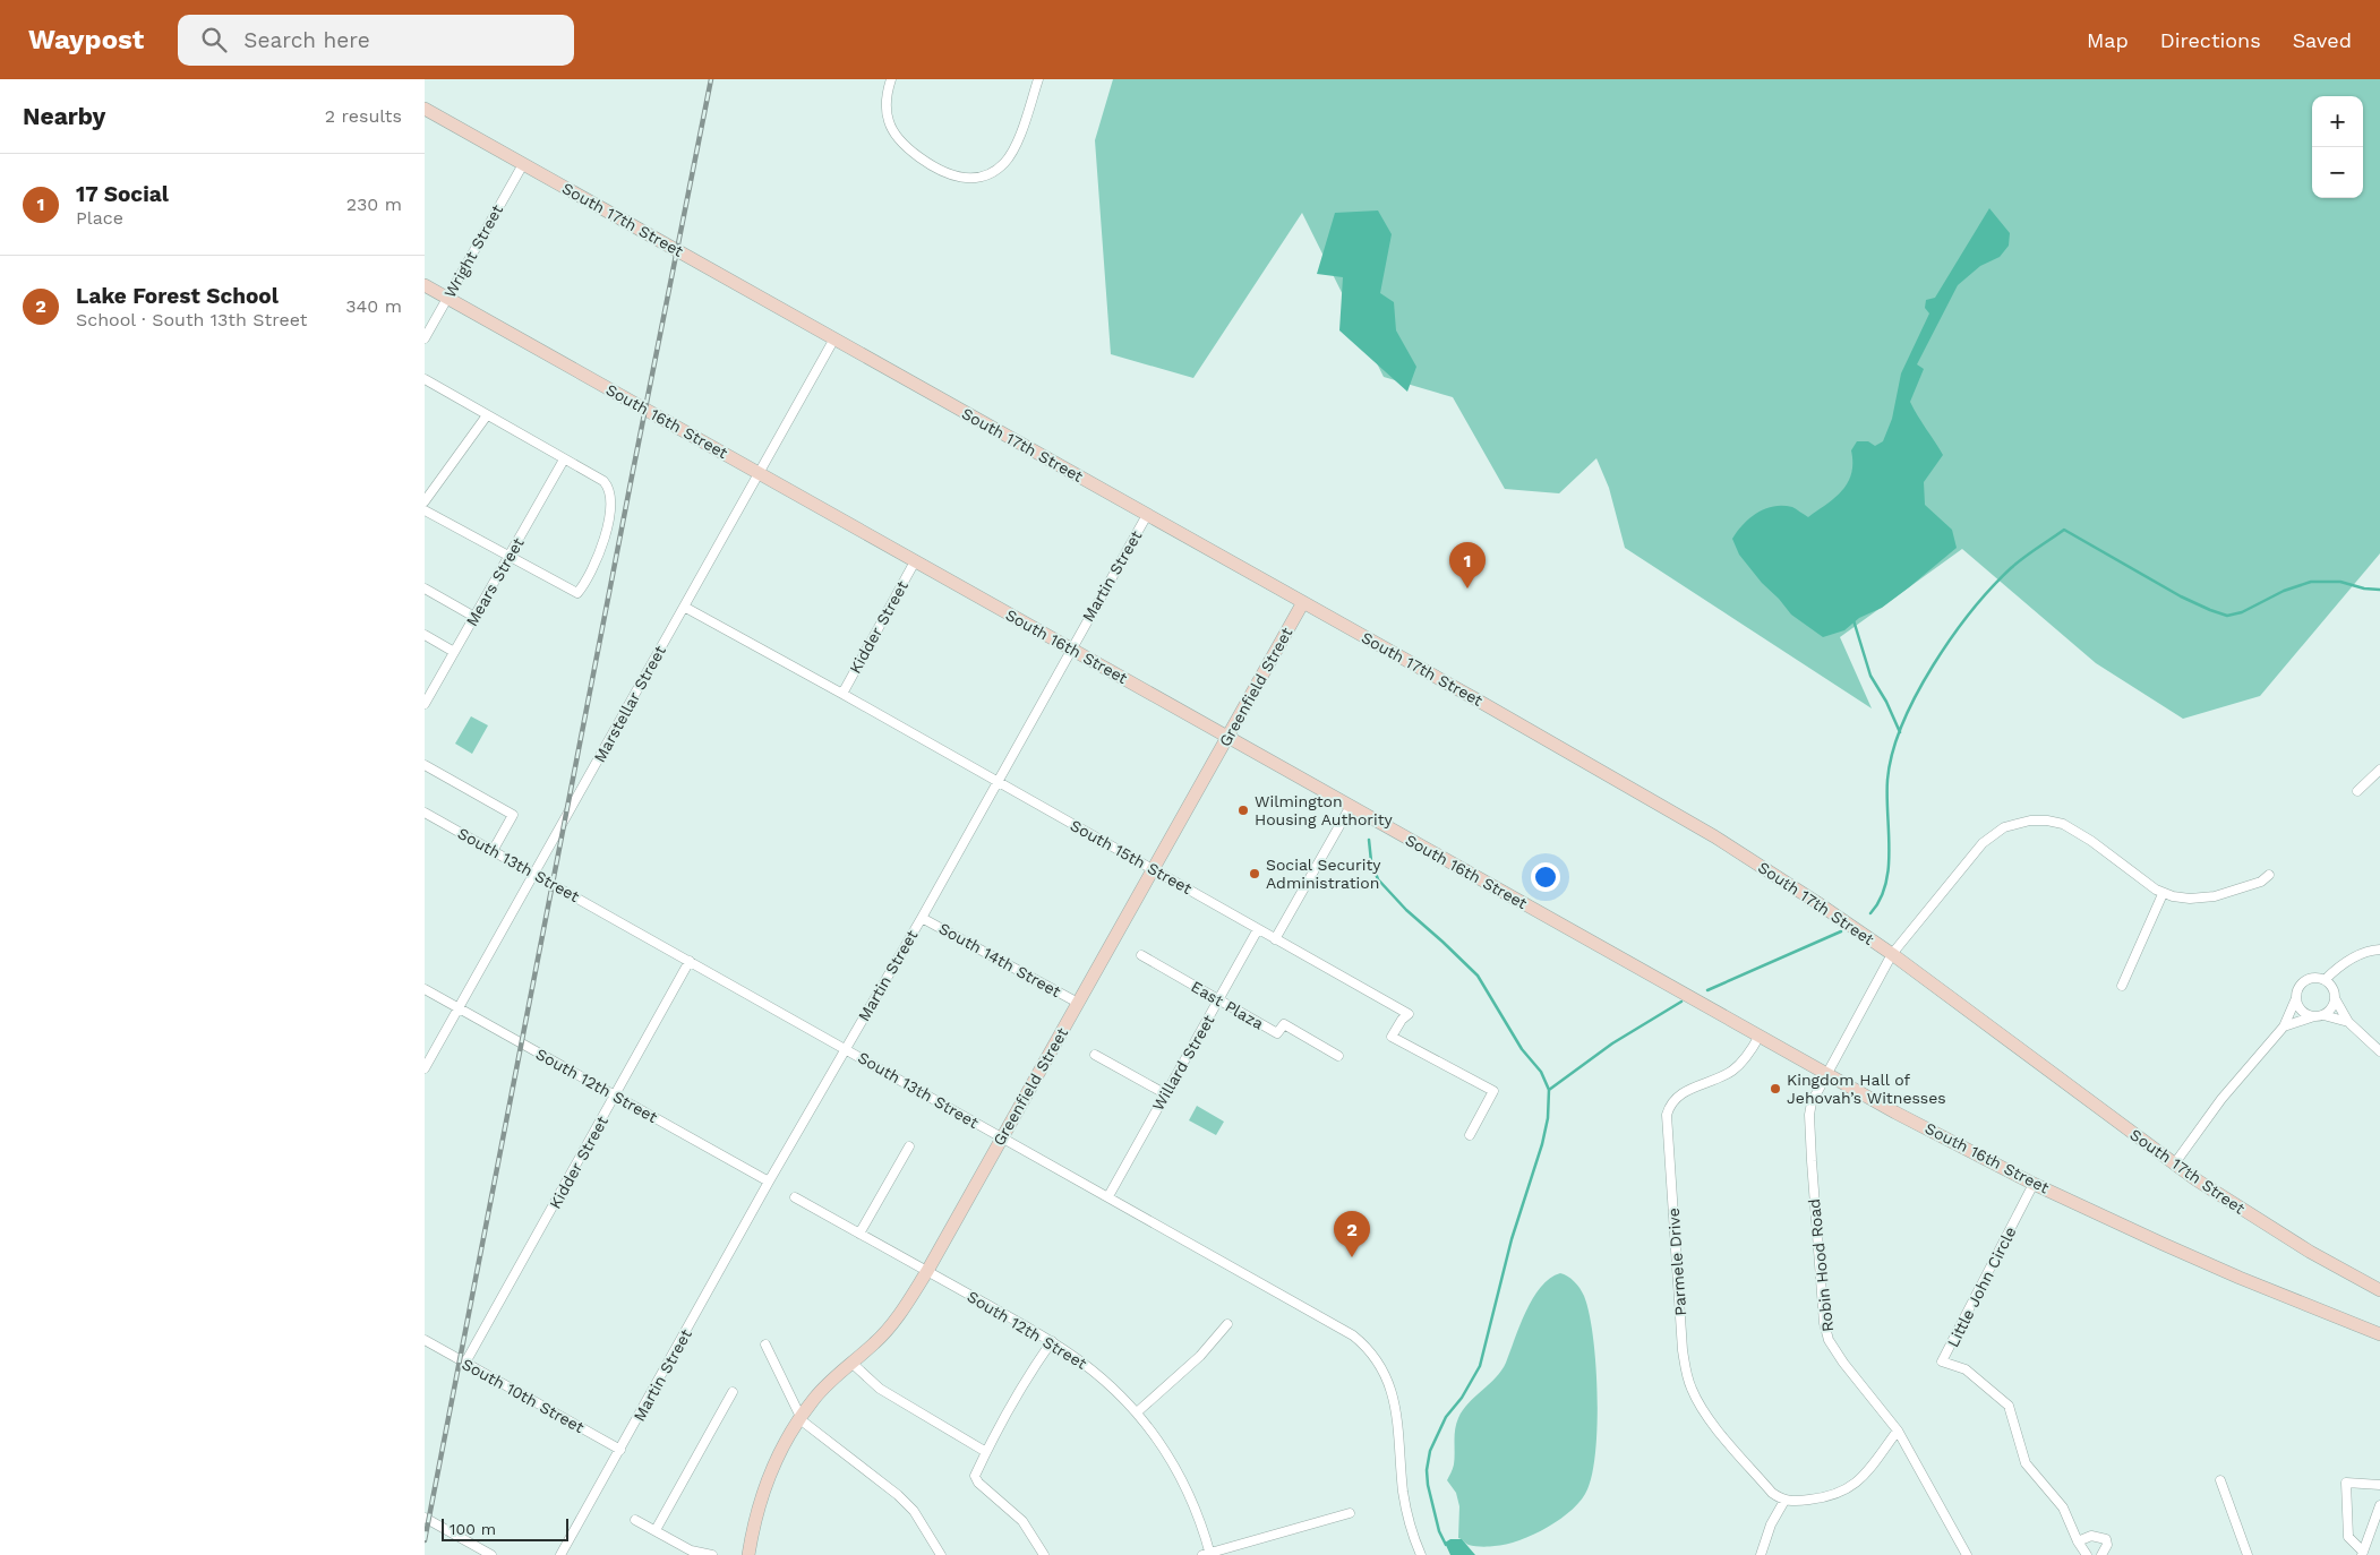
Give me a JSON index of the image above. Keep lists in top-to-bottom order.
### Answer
{
  "streets": {
    "main road": ["South 17th Street", "South 16th Street", "Greenfield Street"],
    "street": [
      "Wright Street",
      "Martin Street",
      "Mears Street",
      "Kidder Street",
      "Marstellar Street",
      "South 15th Street",
      "South 13th Street",
      "South 14th Street",
      "East Plaza",
      "Willard Street",
      "South 12th Street",
      "Parmele Drive",
      "Robin Hood Road",
      "Little John Circle",
      "South 10th Street"
    ]
  },
  "crossings": [
    ["South 17th Street", "Wright Street"],
    ["South 17th Street", "Martin Street"],
    ["South 17th Street", "Greenfield Street"],
    ["South 17th Street", "Marstellar Street"],
    ["South 17th Street", "Robin Hood Road"],
    ["Wright Street", "South 16th Street"],
    ["South 16th Street", "Martin Street"],
    ["South 16th Street", "Kidder Street"],
    ["South 16th Street", "Greenfield Street"],
    ["South 16th Street", "Marstellar Street"],
    ["South 16th Street", "Parmele Drive"],
    ["South 16th Street", "Robin Hood Road"],
    ["South 16th Street", "Little John Circle"],
    ["Martin Street", "South 15th Street"],
    ["Martin Street", "South 13th Street"],
    ["Martin Street", "South 14th Street"],
    ["Martin Street", "South 12th Street"],
    ["Martin Street", "South 10th Street"],
    ["Kidder Street", "South 15th Street"],
    ["Kidder Street", "South 13th Street"],
    ["Kidder Street", "South 12th Street"],
    ["Kidder Street", "South 10th Street"],
    ["Greenfield Street", "South 15th Street"],
    ["Greenfield Street", "South 13th Street"],
    ["Greenfield Street", "South 14th Street"],
    ["Greenfield Street", "South 12th Street"],
    ["Marstellar Street", "South 15th Street"],
    ["Marstellar Street", "South 13th Street"],
    ["Marstellar Street", "South 12th Street"],
    ["South 15th Street", "Willard Street"],
    ["South 13th Street", "Willard Street"],
    ["East Plaza", "Willard Street"]
  ],
  "places": ["Wilmington Housing Authority", "Social Security Administration", "Kingdom Hall of Jehovah’s Witnesses"],
  "scale_bar": "100 m",
  "page": {
    "header": "Waypost",
    "search": "Search here",
    "nav": ["Map", "Directions", "Saved"],
    "heading": ["Nearby", "2 results"],
    "map_buttons": ["+", "−"],
    "list": [
      {
        "mark": "1",
        "name": "17 Social",
        "note": "Place",
        "value": "230 m"
      },
      {
        "mark": "2",
        "name": "Lake Forest School",
        "note": "School · South 13th Street",
        "value": "340 m"
      }
    ],
    "pins": ["1", "2"],
    "scale": "100 m"
  }
}
